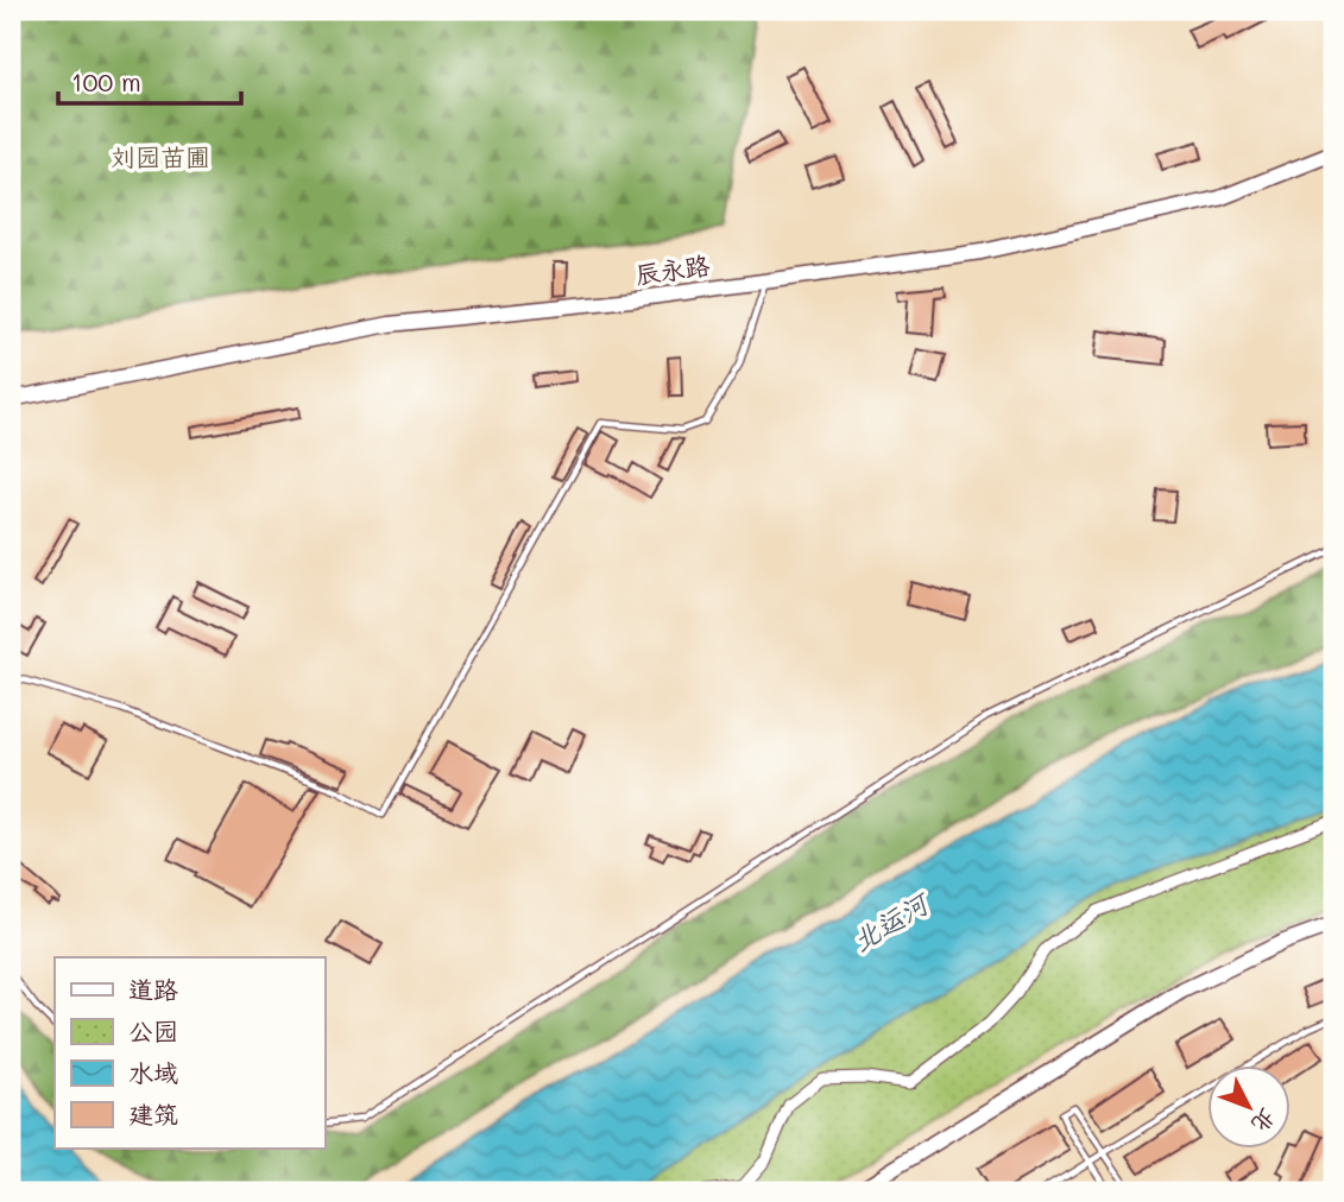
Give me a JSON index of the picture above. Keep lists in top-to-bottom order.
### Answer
{
  "streets": {
    "main road": ["辰永路"]
  },
  "water": ["北运河"],
  "parks": ["刘园苗圃"],
  "legend": [
    "道路",
    "公园",
    "水域",
    "建筑"
  ],
  "scale_bar": "100 m",
  "north": "bottom right"
}
